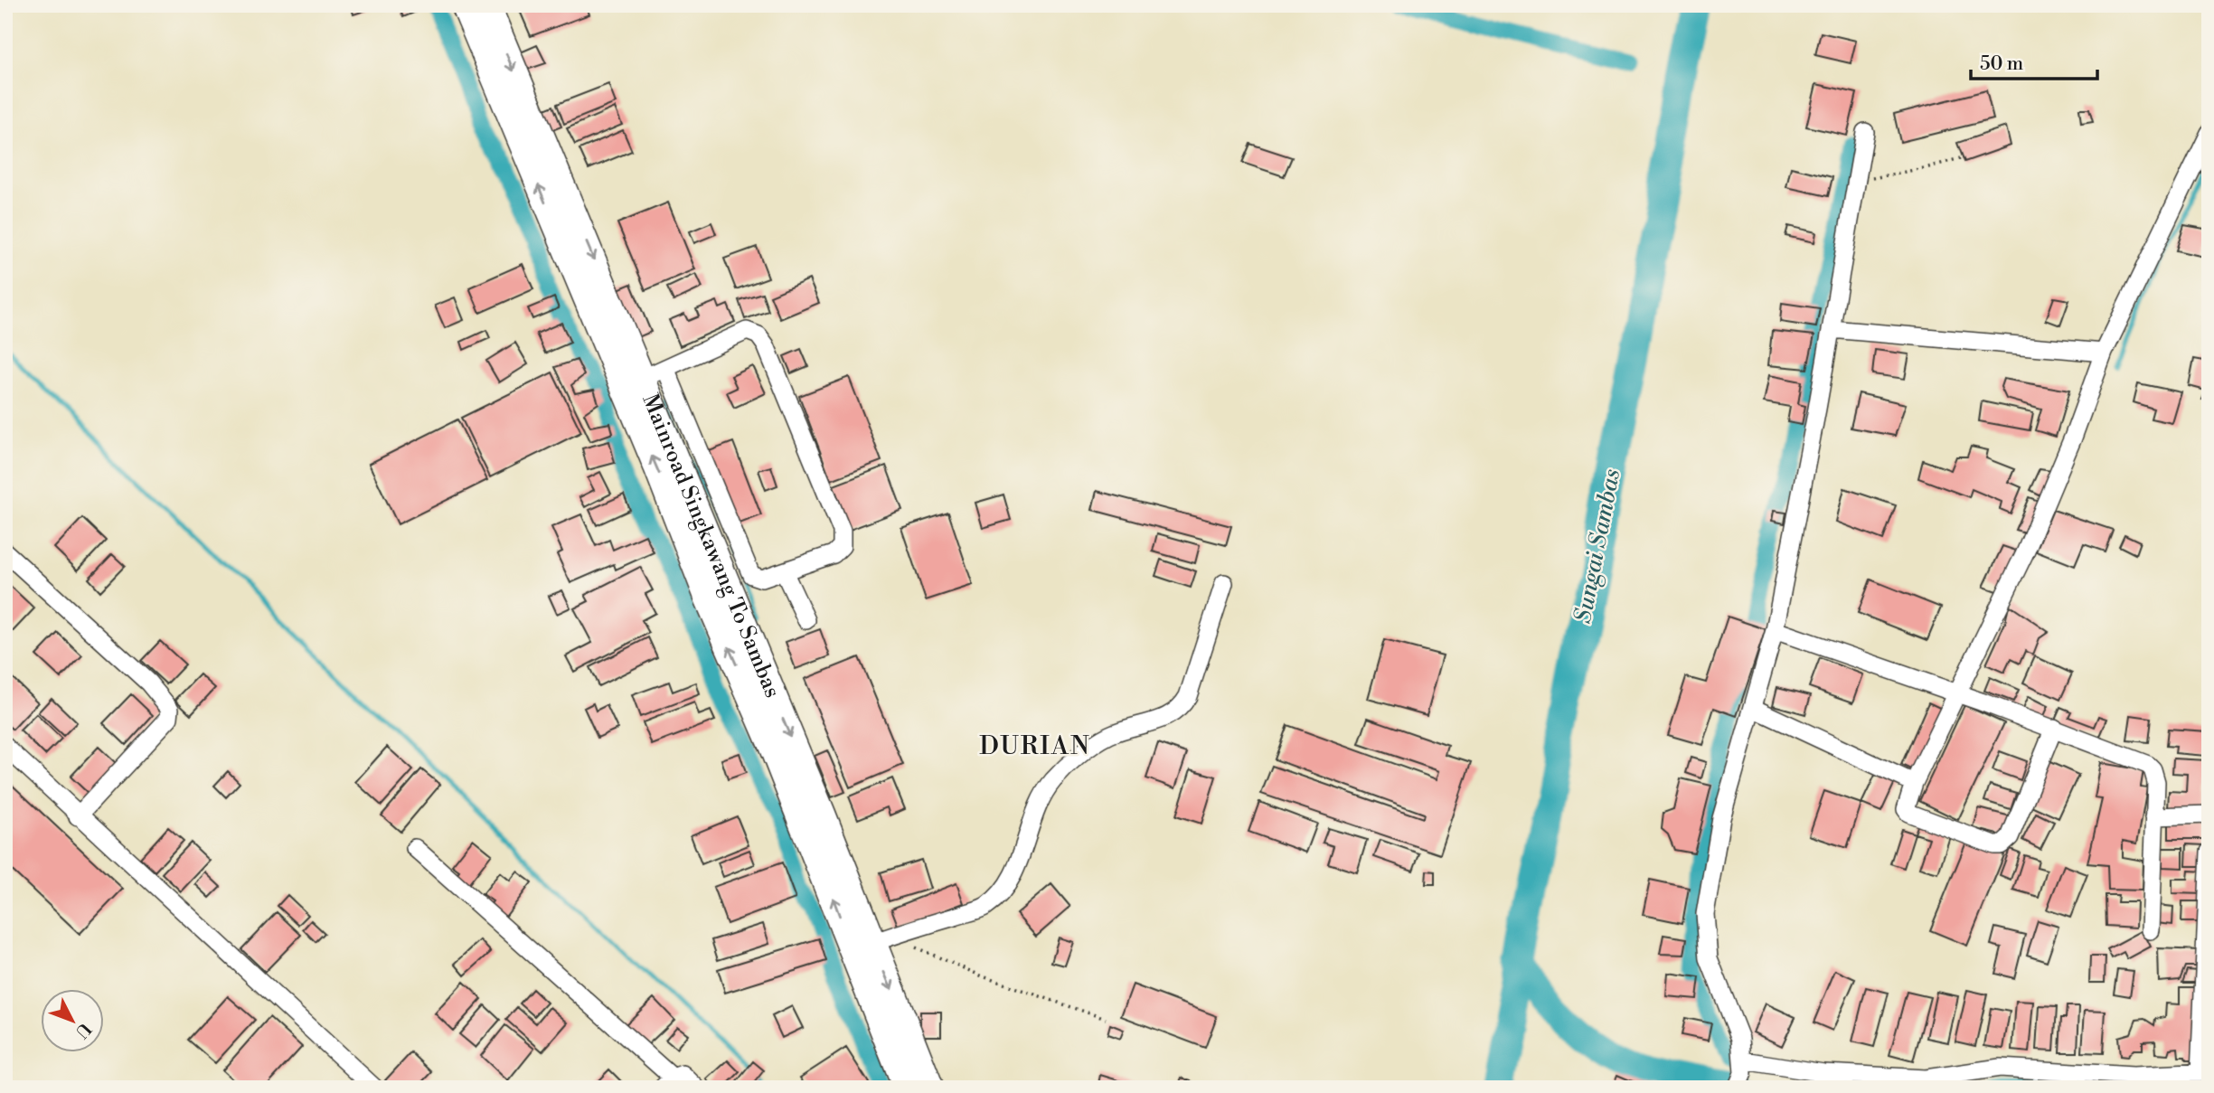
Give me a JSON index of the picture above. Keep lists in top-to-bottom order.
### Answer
{
  "streets": {
    "highway": ["Mainroad Singkawang To Sambas"]
  },
  "districts": ["DURIAN"],
  "water": ["Sungai Sambas"],
  "scale_bar": "50 m",
  "north": "bottom right"
}
